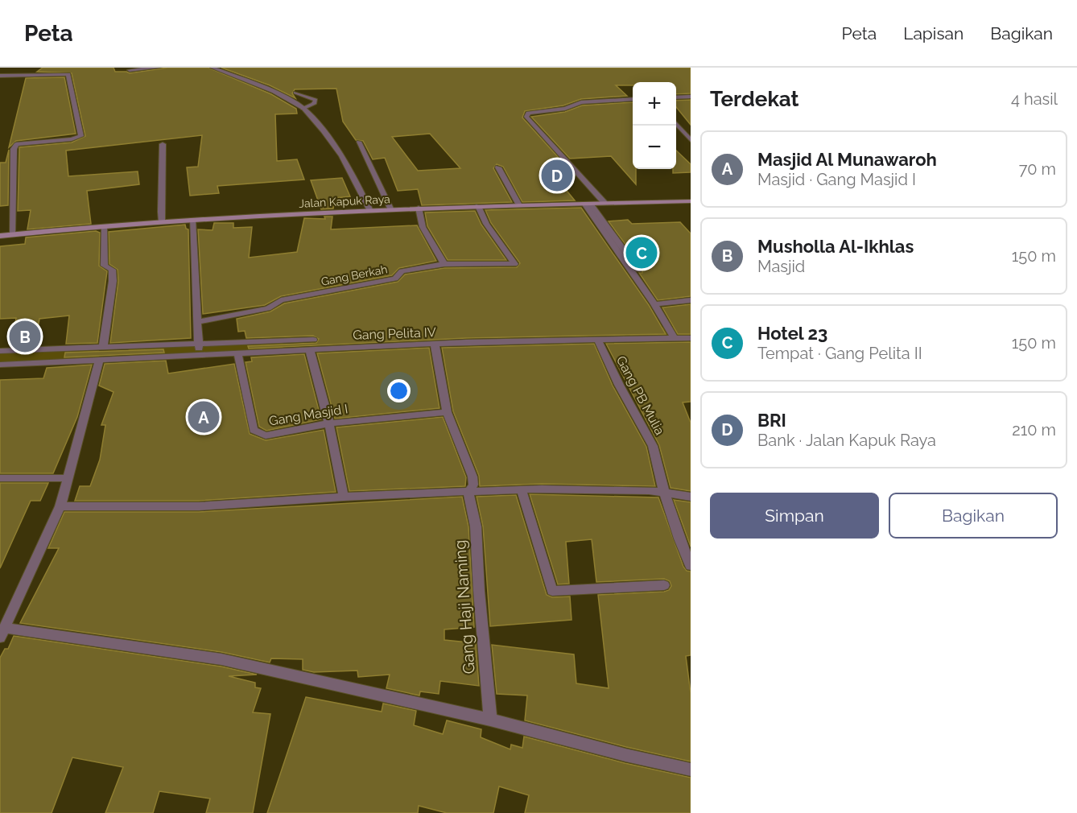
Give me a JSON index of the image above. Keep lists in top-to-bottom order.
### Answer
{
  "streets": {
    "main road": ["Jalan Kapuk Raya"],
    "street": [
      "Gang Berkah",
      "Gang Pelita IV",
      "Gang PB Mulia",
      "Gang Masjid I",
      "Gang Haji Naming"
    ]
  },
  "crossings": [
    ["Jalan Kapuk Raya", "Gang Berkah"],
    ["Gang Pelita IV", "Gang PB Mulia"],
    ["Gang Pelita IV", "Gang Masjid I"],
    ["Gang Pelita IV", "Gang Haji Naming"],
    ["Gang Masjid I", "Gang Haji Naming"]
  ],
  "page": {
    "header": "Peta",
    "nav": ["Peta", "Lapisan", "Bagikan"],
    "heading": ["Terdekat", "4 hasil"],
    "map_buttons": ["+", "−"],
    "list": [
      {
        "mark": "A",
        "name": "Masjid Al Munawaroh",
        "note": "Masjid · Gang Masjid I",
        "value": "70 m"
      },
      {
        "mark": "B",
        "name": "Musholla Al-Ikhlas",
        "note": "Masjid",
        "value": "150 m"
      },
      {
        "mark": "C",
        "name": "Hotel 23",
        "note": "Tempat · Gang Pelita II",
        "value": "150 m"
      },
      {
        "mark": "D",
        "name": "BRI",
        "note": "Bank · Jalan Kapuk Raya",
        "value": "210 m"
      }
    ],
    "pins": [
      "D",
      "C",
      "B",
      "A"
    ],
    "buttons": ["Simpan", "Bagikan"]
  }
}
